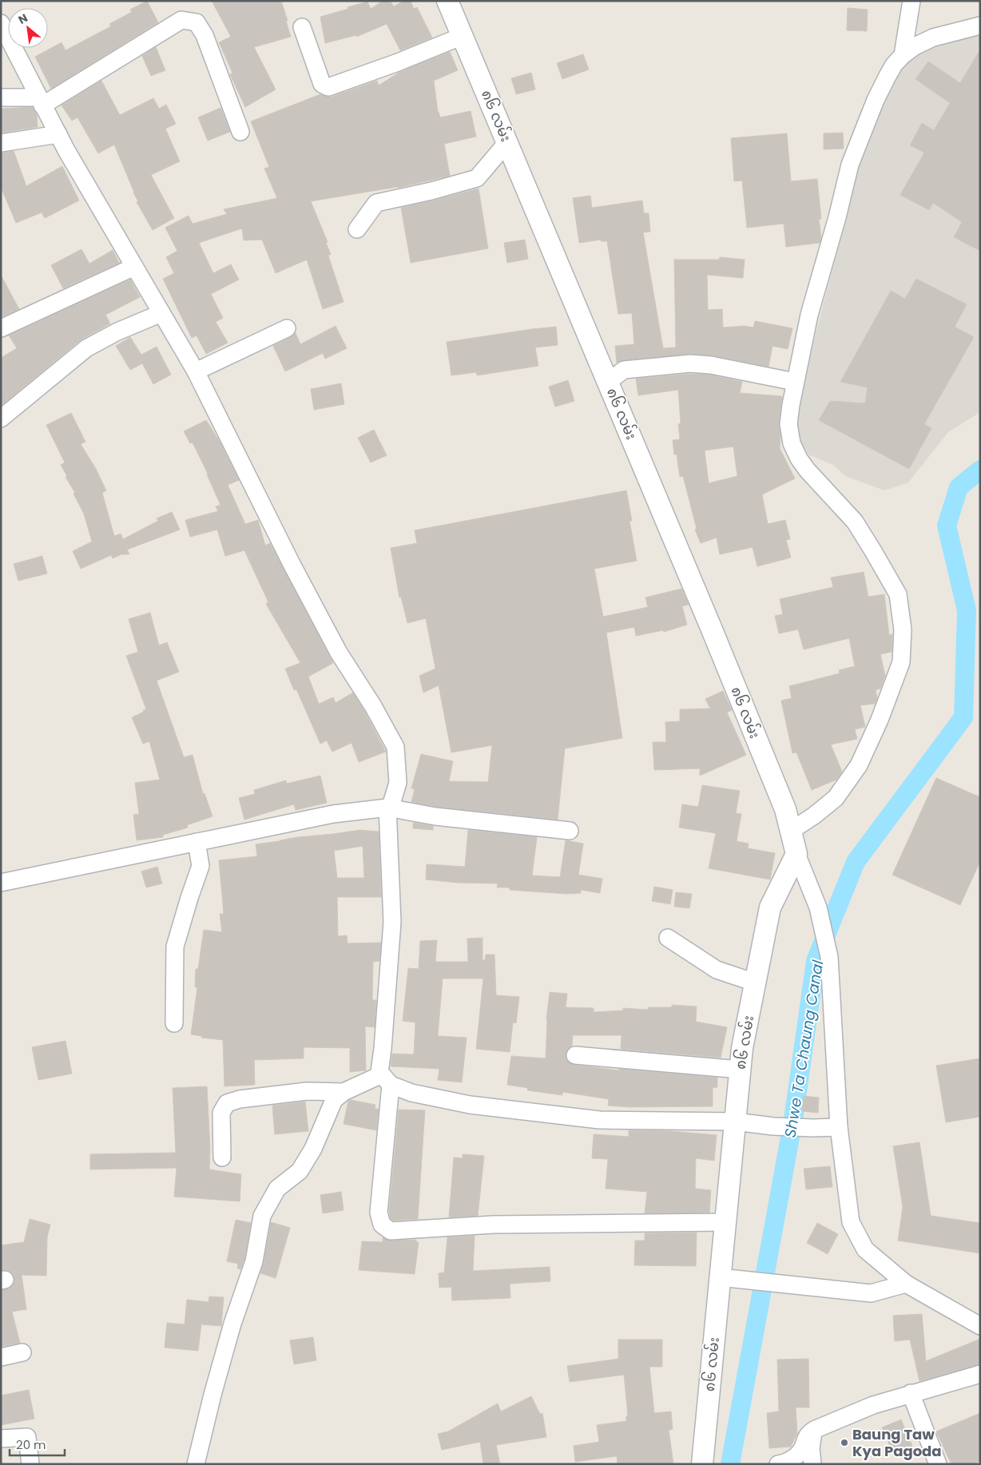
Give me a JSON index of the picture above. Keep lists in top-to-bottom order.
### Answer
{
  "streets": {
    "street": ["၈၆ လမ်း"]
  },
  "water": ["Shwe Ta Chaung Canal"],
  "places": ["Baung Taw Kya Pagoda"],
  "scale_bar": "20 m",
  "north": "top left"
}
